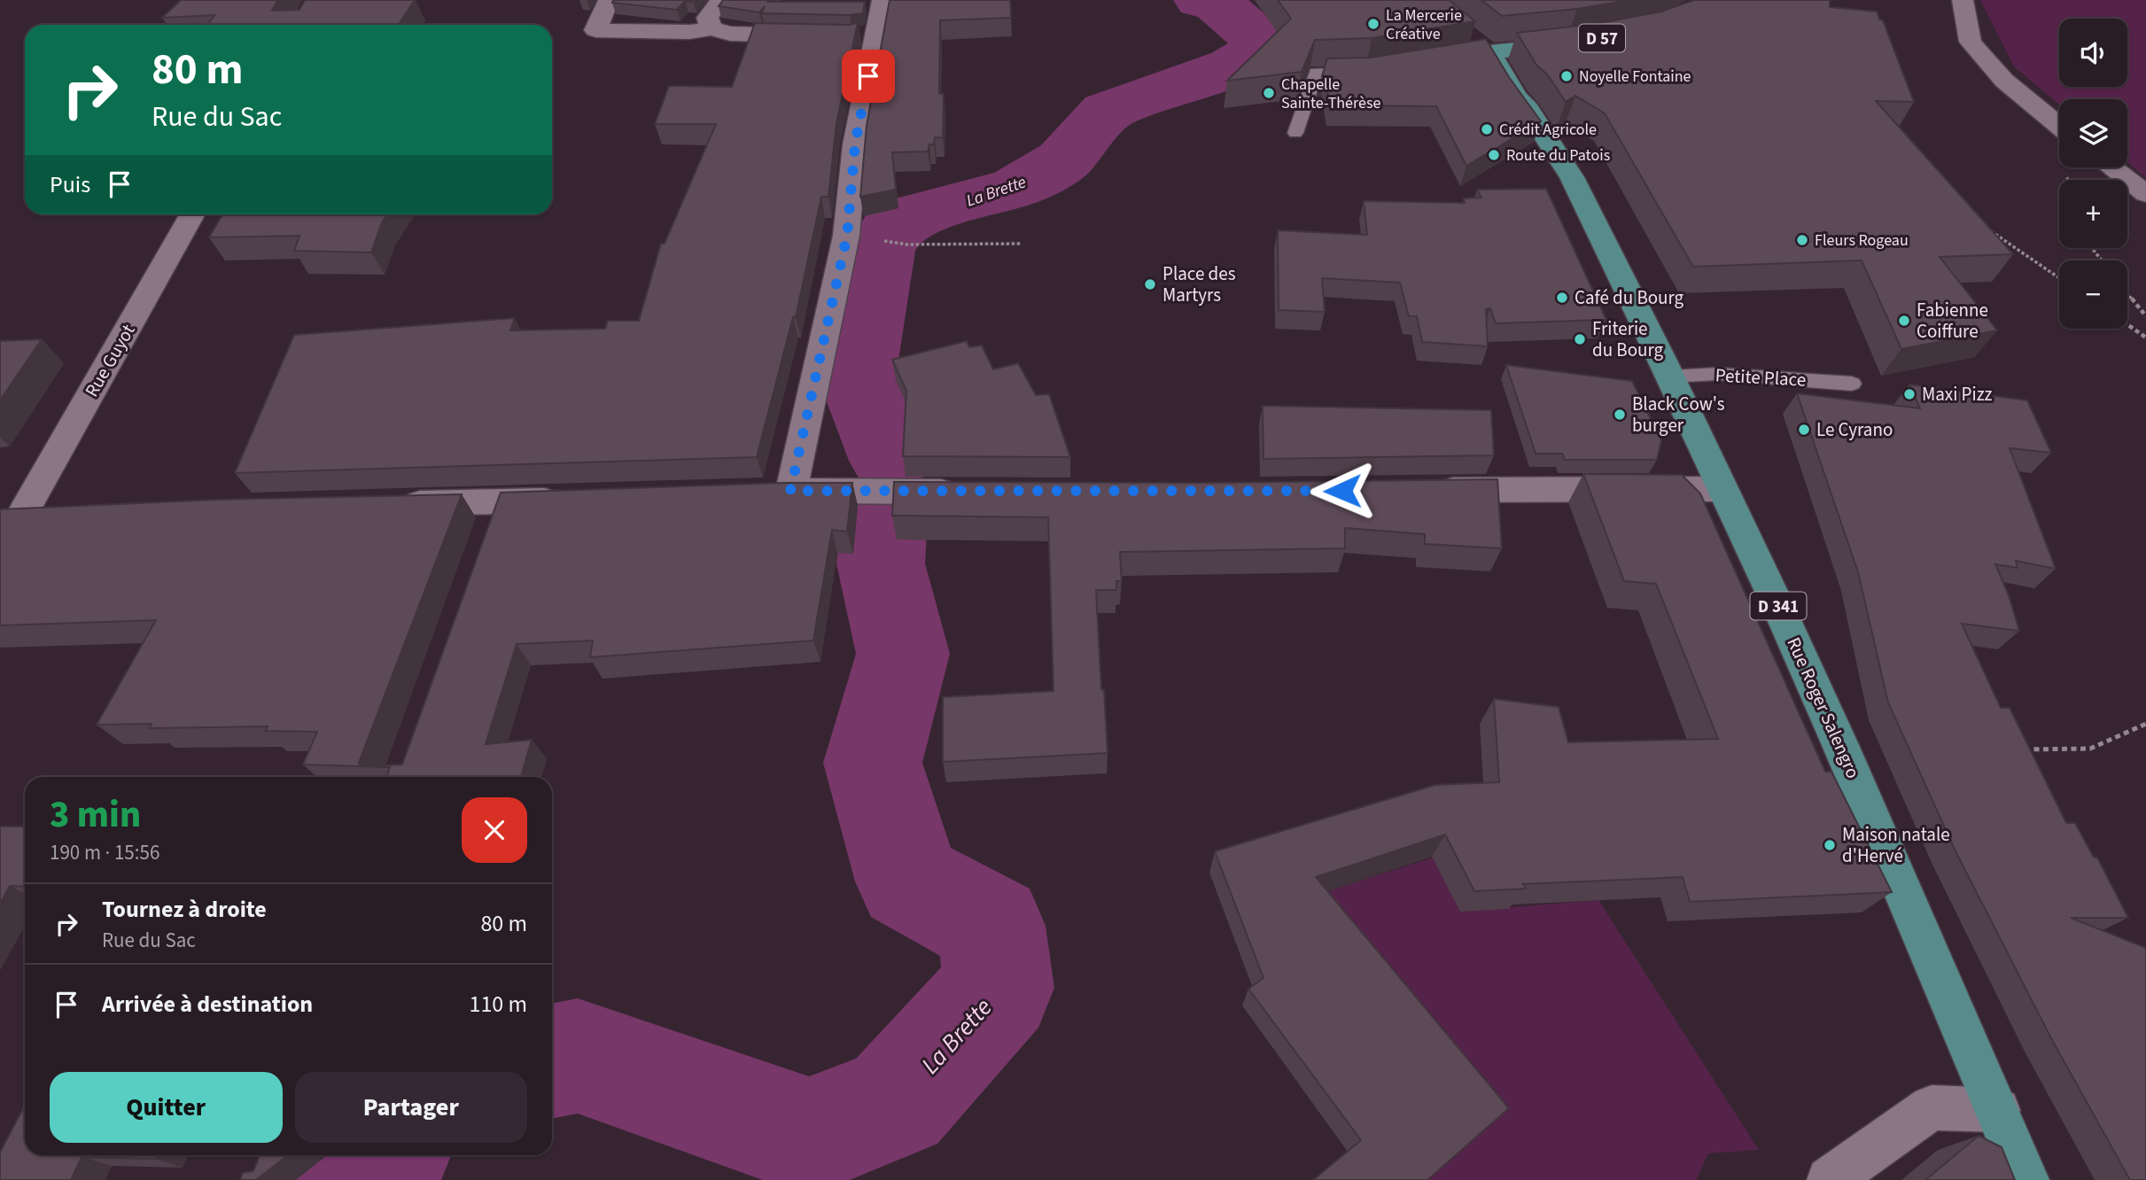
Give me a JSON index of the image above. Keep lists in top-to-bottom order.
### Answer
{
  "streets": {
    "main road": ["D 57", "D 341", "Rue Roger Salengro"],
    "street": ["Rue Guyot"],
    "lane": ["Petite Place"]
  },
  "crossings": [
    ["D 57", "Rue Roger Salengro"],
    ["Petite Place", "Rue Roger Salengro"]
  ],
  "water": ["La Brette"],
  "places": [
    "La Mercerie Créative",
    "Noyelle Fontaine",
    "Chapelle Sainte-Thérèse",
    "Crédit Agricole",
    "Route du Patois",
    "Fleurs Rogeau",
    "Place des Martyrs",
    "Café du Bourg",
    "Fabienne Coiffure",
    "Friterie du Bourg",
    "Maxi Pizz",
    "Black Cow's burger",
    "Le Cyrano",
    "Maison natale d'Hervé"
  ],
  "page": {
    "map_buttons": ["+", "−"],
    "turn": ["80 m", "Rue du Sac"],
    "then": "Puis",
    "heading": ["3 min", "190 m · 15:56"],
    "list": [
      {
        "name": "Tournez à droite",
        "note": "Rue du Sac",
        "value": "80 m"
      },
      {
        "name": "Arrivée à destination",
        "value": "110 m"
      }
    ],
    "buttons": ["Quitter", "Partager"]
  }
}
